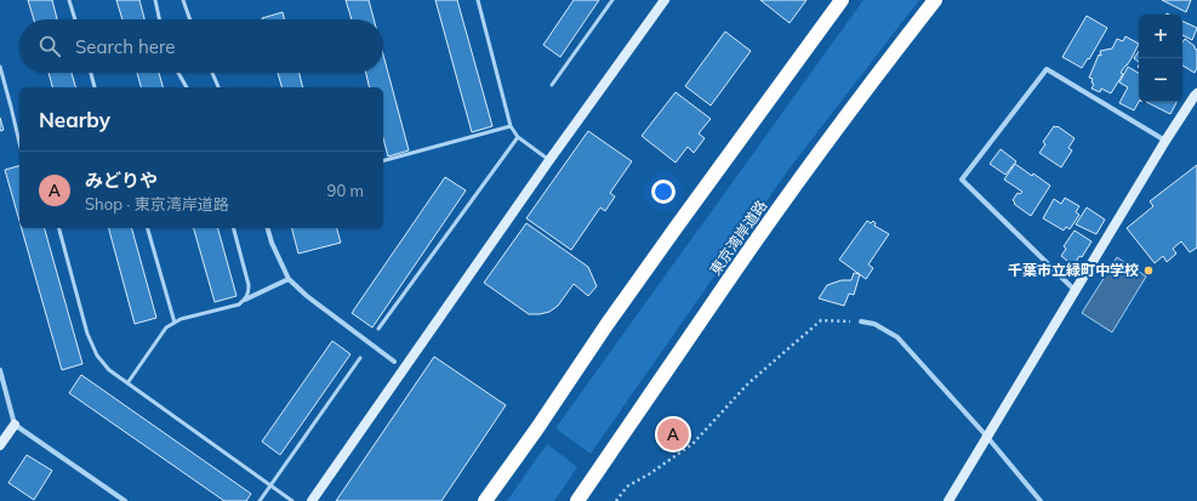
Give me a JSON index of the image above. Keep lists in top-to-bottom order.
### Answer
{
  "streets": {
    "highway": ["東京湾岸道路"]
  },
  "places": ["千葉市立緑町中学校"],
  "page": {
    "map_buttons": ["+", "−"],
    "search": "Search here",
    "heading": "Nearby",
    "list": [
      {
        "mark": "A",
        "name": "みどりや",
        "note": "Shop · 東京湾岸道路",
        "value": "90 m"
      }
    ],
    "pins": "A"
  }
}
